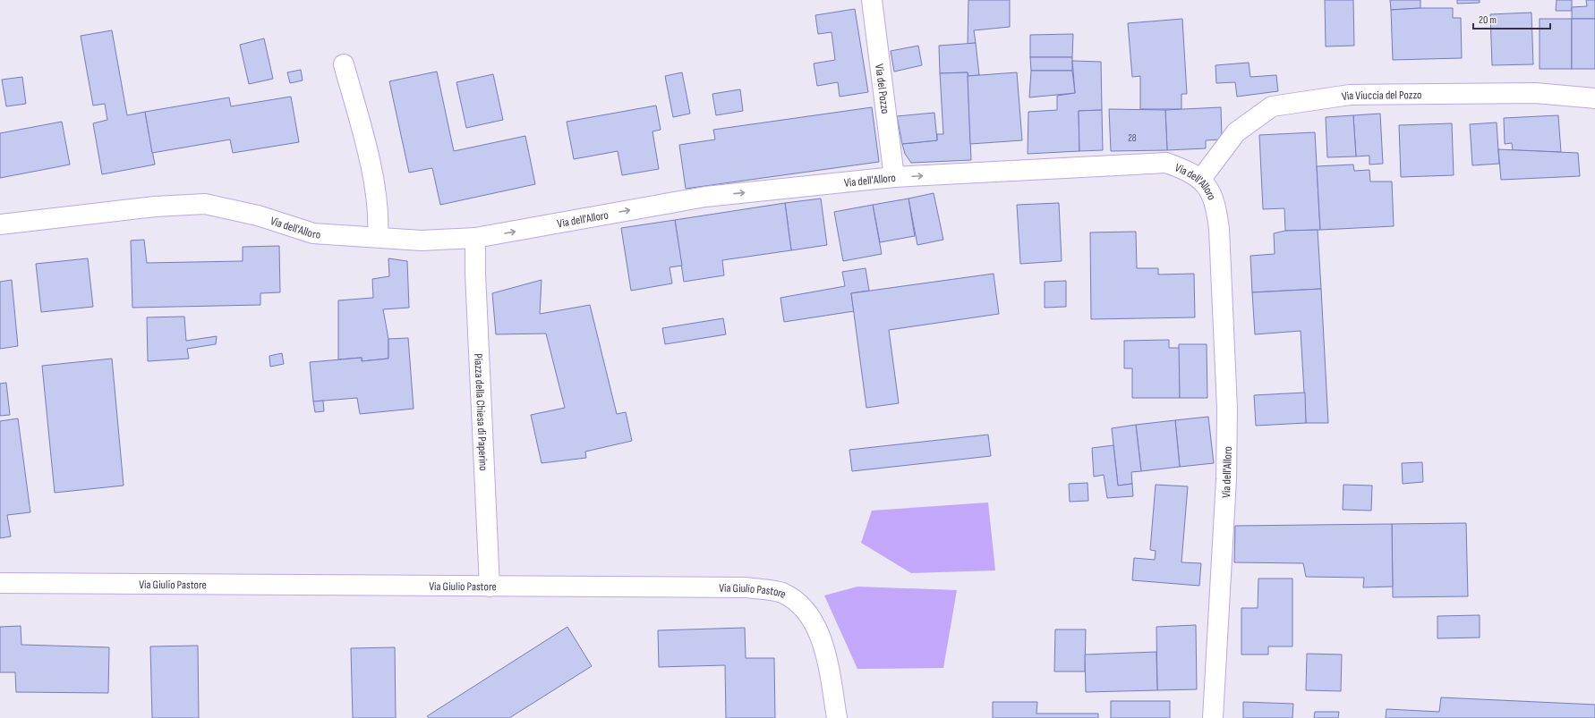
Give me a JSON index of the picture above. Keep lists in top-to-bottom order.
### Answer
{
  "streets": {
    "street": [
      "Via del Pozzo",
      "Via Viuccia del Pozzo",
      "Via dell'Alloro",
      "Piazza della Chiesa di Paperino",
      "Via Giulio Pastore"
    ]
  },
  "crossings": [
    ["Via del Pozzo", "Via dell'Alloro"],
    ["Via Viuccia del Pozzo", "Via dell'Alloro"],
    ["Via dell'Alloro", "Piazza della Chiesa di Paperino"],
    ["Piazza della Chiesa di Paperino", "Via Giulio Pastore"]
  ],
  "one_way": ["Via dell'Alloro"],
  "house_numbers": ["28"],
  "scale_bar": "20 m"
}
